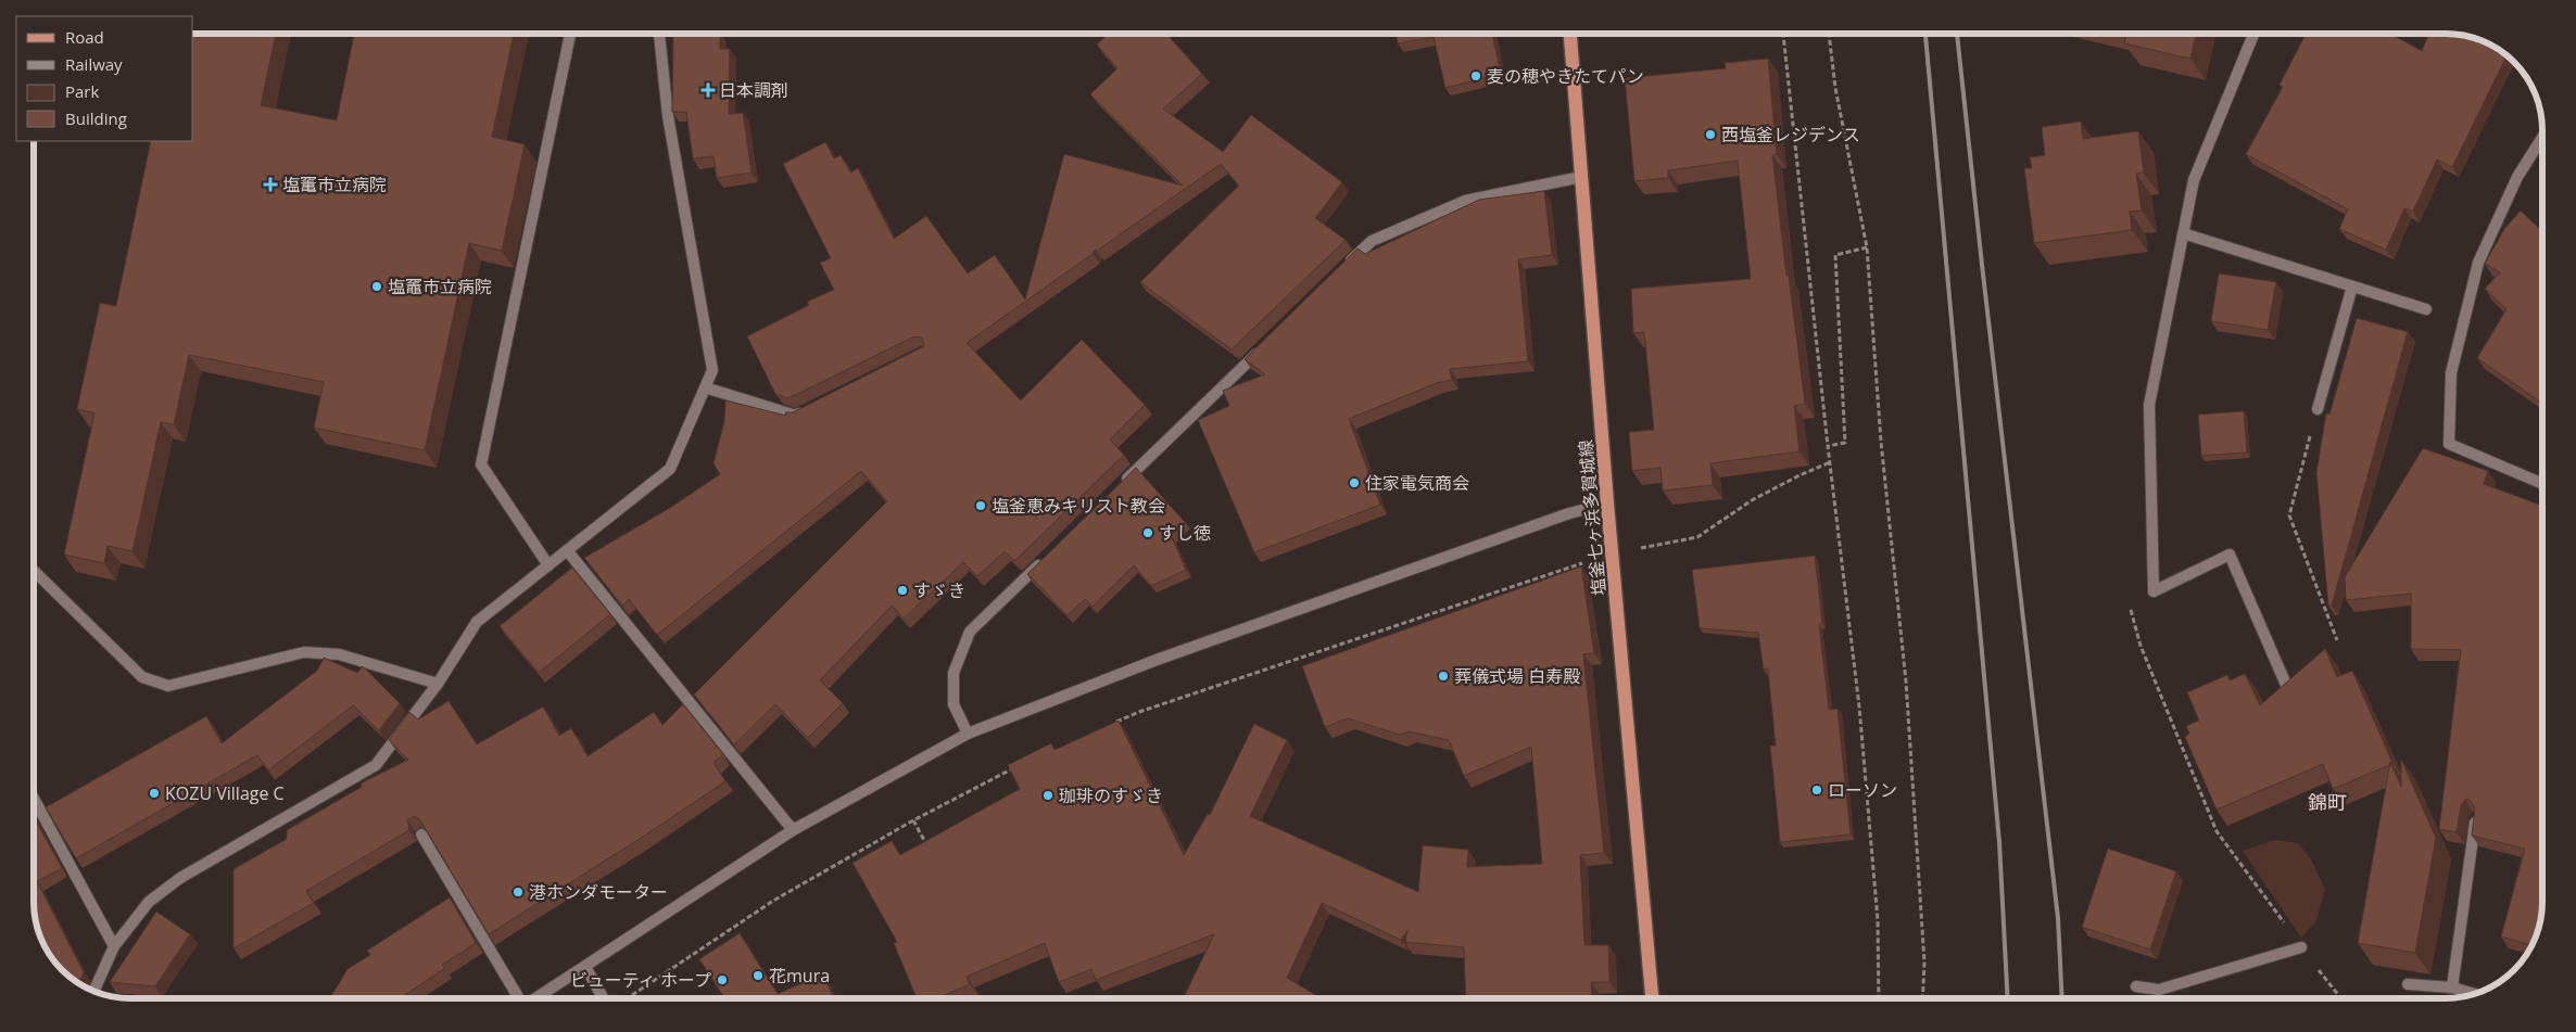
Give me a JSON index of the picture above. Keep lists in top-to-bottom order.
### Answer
{
  "streets": {
    "main road": ["塩釜七ヶ浜多賀城線"]
  },
  "districts": ["錦町"],
  "places": {
    "other": [
      "麦の穂やきたてパン",
      "西塩釜レジデンス",
      "塩竈市立病院",
      "住家電気商会",
      "塩釜恵みキリスト教会",
      "すし徳",
      "すゞき",
      "葬儀式場 白寿殿",
      "ローソン",
      "KOZU Village C",
      "珈琲のすゞき",
      "港ホンダモーター",
      "花mura",
      "ビューティ ホープ"
    ],
    "health": ["日本調剤", "塩竃市立病院"]
  },
  "legend": [
    "Road",
    "Railway",
    "Park",
    "Building"
  ]
}
